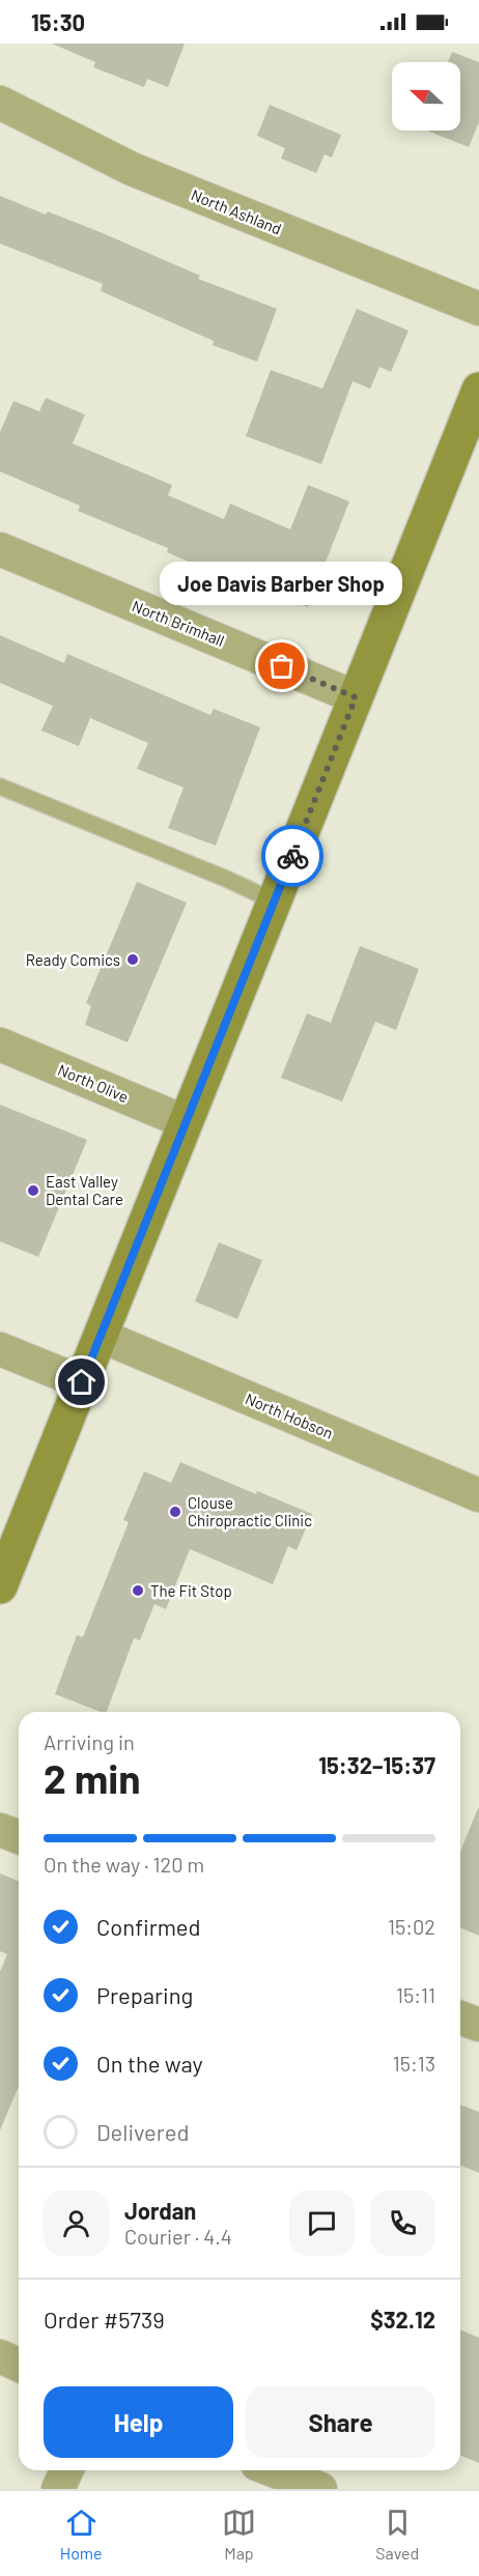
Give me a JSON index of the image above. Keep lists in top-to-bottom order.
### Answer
{
  "streets": {
    "street": [
      "North Ashland",
      "North Brimhall",
      "North Olive",
      "North Hobson"
    ]
  },
  "places": [
    "Joe Davis Barber Shop",
    "Ready Comics",
    "East Valley Dental Care",
    "Clouse Chiropractic Clinic",
    "The Fit Stop"
  ],
  "north": "left",
  "page": {
    "status": "15:30",
    "bubble": "Joe Davis Barber Shop",
    "heading": ["2 min", "Arriving in", "15:32–15:37"],
    "panel": [
      "Jordan",
      "Courier · 4.4",
      "Order #5739",
      "$32.12"
    ],
    "bar": "On the way · 120 m",
    "list": [
      ["Confirmed", "15:02"],
      ["Preparing", "15:11"],
      ["On the way", "15:13"],
      "Delivered"
    ],
    "buttons": ["Help", "Share"],
    "tabs": ["Home", "Map", "Saved"]
  }
}
